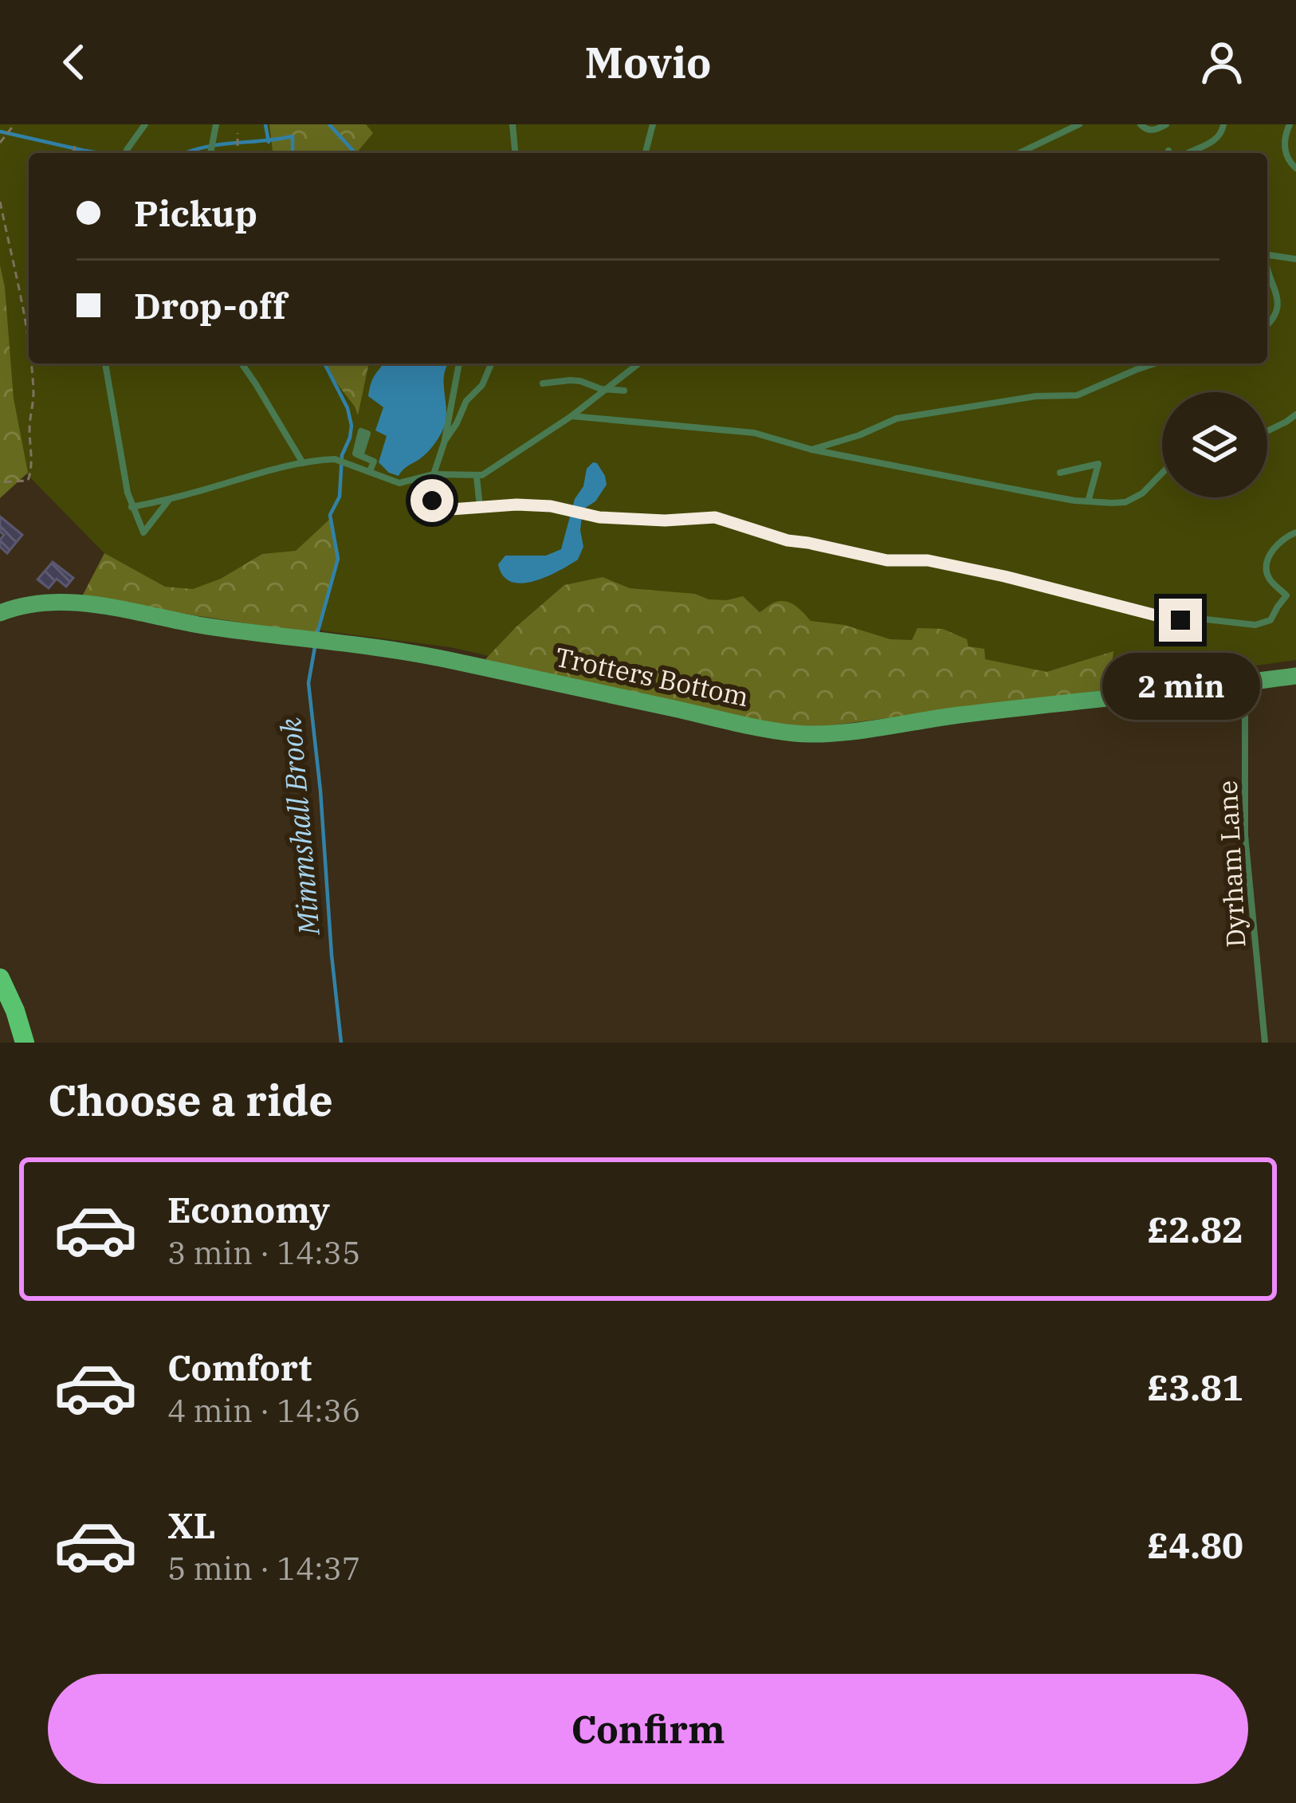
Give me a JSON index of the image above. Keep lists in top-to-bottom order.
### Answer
{
  "streets": {
    "street": ["Trotters Bottom"],
    "lane": ["Dyrham Lane"]
  },
  "crossings": [
    ["Trotters Bottom", "Dyrham Lane"]
  ],
  "water": ["Mimmshall Brook"],
  "page": {
    "header": "Movio",
    "banner": ["Pickup", "Drop-off"],
    "bubble": "2 min",
    "heading": "Choose a ride",
    "list": [
      {
        "name": "Economy",
        "note": "3 min · 14:35",
        "value": "£2.82"
      },
      {
        "name": "Comfort",
        "note": "4 min · 14:36",
        "value": "£3.81"
      },
      {
        "name": "XL",
        "note": "5 min · 14:37",
        "value": "£4.80"
      }
    ],
    "buttons": "Confirm"
  }
}
